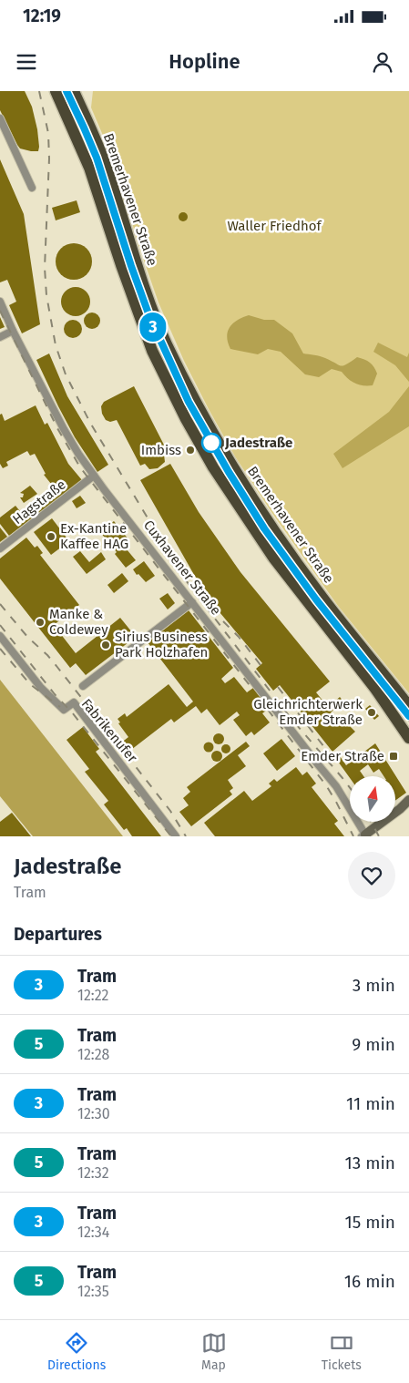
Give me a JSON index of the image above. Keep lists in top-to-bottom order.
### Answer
{
  "streets": {
    "main road": ["Bremerhavener Straße"],
    "street": ["Hagstraße", "Cuxhavener Straße", "Fabrikenufer"]
  },
  "crossings": [
    ["Hagstraße", "Cuxhavener Straße"]
  ],
  "parks": ["Waller Friedhof"],
  "places": {
    "other": [
      "Jadestraße",
      "Imbiss",
      "Ex-Kantine Kaffee HAG",
      "Manke & Coldewey",
      "Sirius Business Park Holzhafen",
      "Gleichrichterwerk Emder Straße"
    ],
    "transit": ["Emder Straße"]
  },
  "lines": ["tram line 3"],
  "north": "top",
  "page": {
    "status": "12:19",
    "header": "Hopline",
    "on_map": "3",
    "heading": [
      ["Jadestraße", "Tram"],
      "Departures"
    ],
    "list": [
      {
        "mark": "3",
        "name": "Tram",
        "note": "12:22",
        "value": "3 min"
      },
      {
        "mark": "5",
        "name": "Tram",
        "note": "12:28",
        "value": "9 min"
      },
      {
        "mark": "3",
        "name": "Tram",
        "note": "12:30",
        "value": "11 min"
      },
      {
        "mark": "5",
        "name": "Tram",
        "note": "12:32",
        "value": "13 min"
      },
      {
        "mark": "3",
        "name": "Tram",
        "note": "12:34",
        "value": "15 min"
      },
      {
        "mark": "5",
        "name": "Tram",
        "note": "12:35",
        "value": "16 min"
      }
    ],
    "tabs": ["Directions", "Map", "Tickets"]
  }
}
